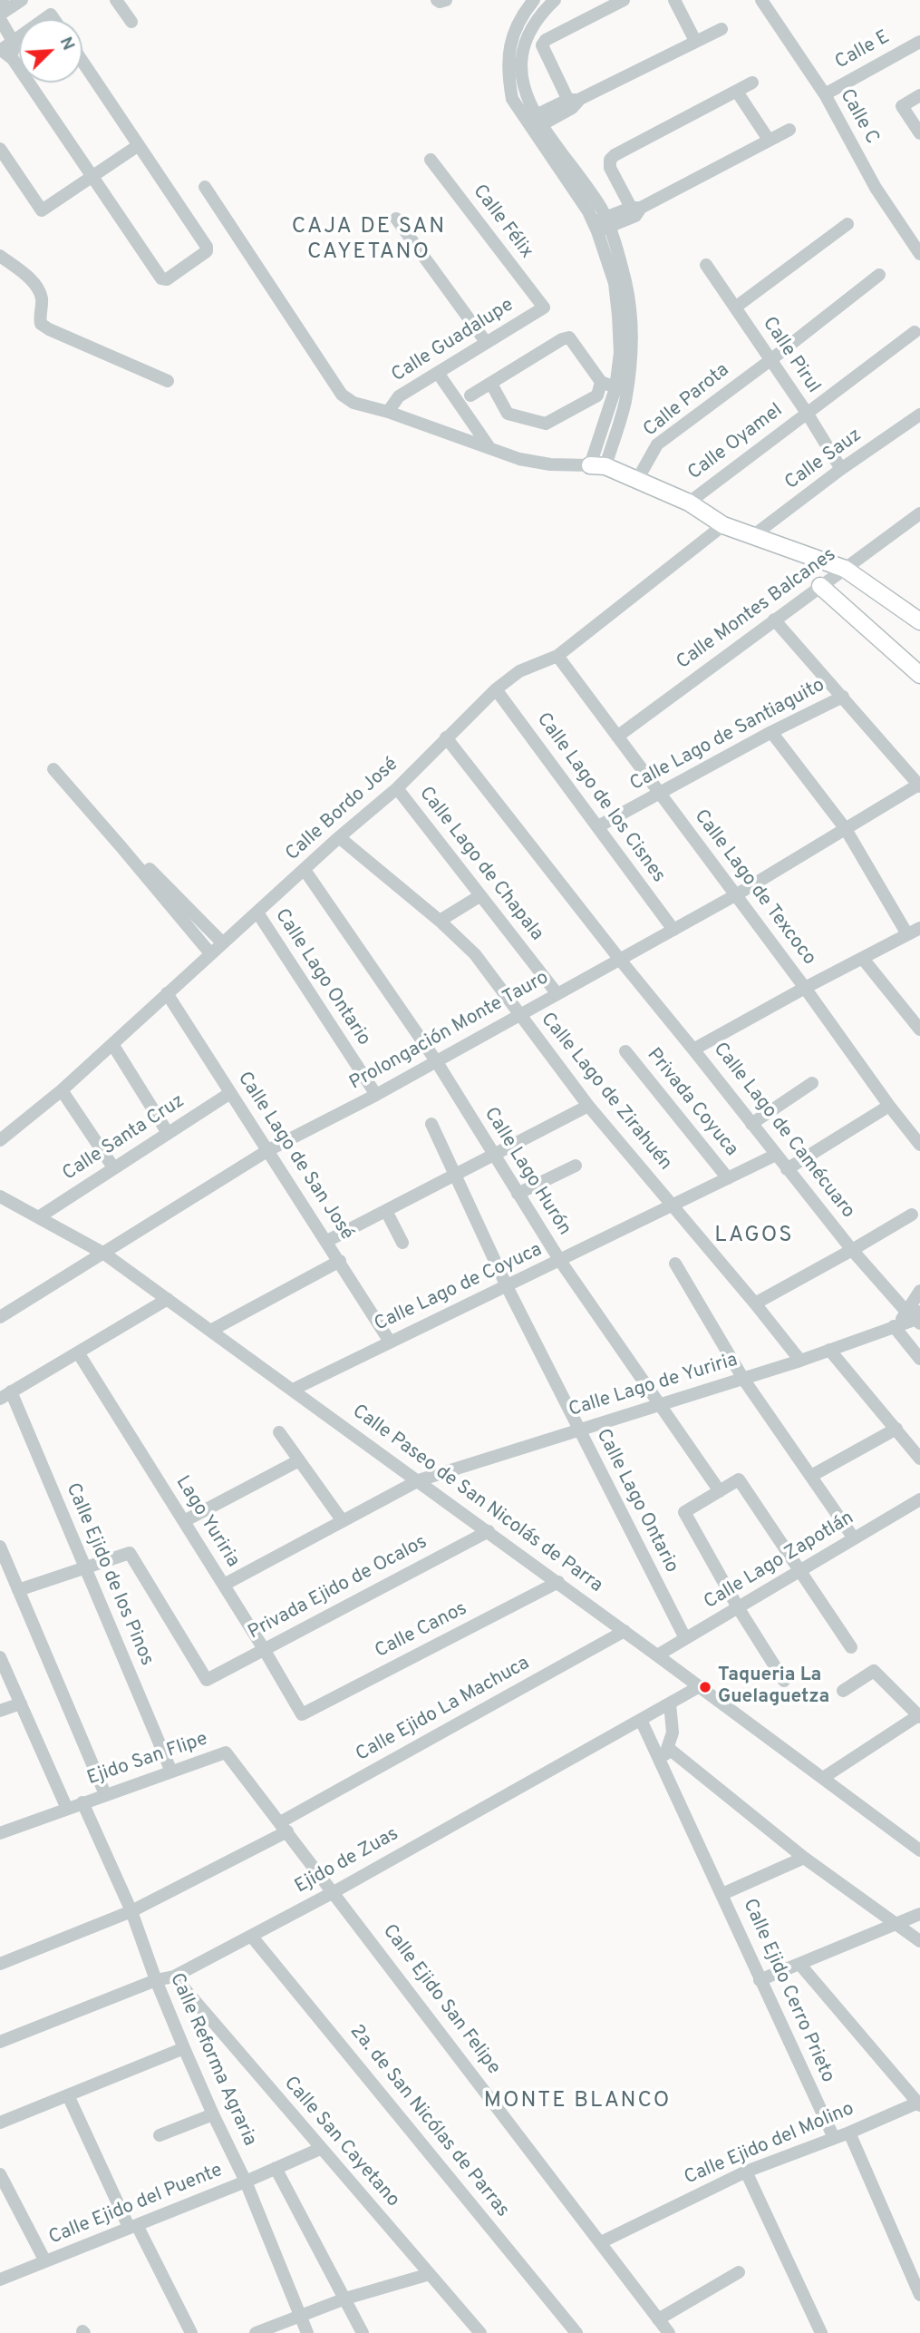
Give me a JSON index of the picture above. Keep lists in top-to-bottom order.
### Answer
{
  "streets": {
    "street": [
      "Calle E",
      "Calle C",
      "Calle Félix",
      "Calle Guadalupe",
      "Calle Pirul",
      "Calle Parota",
      "Calle Oyamel",
      "Calle Sauz",
      "Calle Montes Balcanes",
      "Calle Lago de Santiaguito",
      "Calle Lago de los Cisnes",
      "Calle Bordo José",
      "Calle Lago de Chapala",
      "Calle Lago de Texcoco",
      "Calle Lago Ontario",
      "Prolongación Monte Tauro",
      "Calle Lago de Zirahuén",
      "Privada Coyuca",
      "Calle Lago de Camécuaro",
      "Calle Santa Cruz",
      "Calle Lago de San José",
      "Calle Lago Hurón",
      "Calle Lago de Coyuca",
      "Calle Lago de Yuriria",
      "Calle Paseo de San Nicolás de Parra",
      "Lago Yuriria",
      "Calle Lago Zapotlán",
      "Calle Ejido de los Pinos",
      "Privada Ejido de Ocalos",
      "Calle Canos",
      "Calle Ejido La Machuca",
      "Ejido San Flipe",
      "Ejido de Zuas",
      "Calle Ejido Cerro Prieto",
      "Calle Ejido San Felipe",
      "Calle Reforma Agraria",
      "2a. de San Nicólas de Parras",
      "Calle San Cayetano",
      "Calle Ejido del Molino",
      "Calle Ejido del Puente"
    ]
  },
  "crossings": [
    ["Calle E", "Calle C"],
    ["Calle Félix", "Calle Guadalupe"],
    ["Calle Pirul", "Calle Parota"],
    ["Calle Pirul", "Calle Oyamel"],
    ["Calle Pirul", "Calle Sauz"],
    ["Calle Montes Balcanes", "Calle Lago de Texcoco"],
    ["Calle Lago de Santiaguito", "Calle Lago de los Cisnes"],
    ["Calle Lago de Santiaguito", "Calle Lago de Texcoco"],
    ["Calle Lago de los Cisnes", "Calle Bordo José"],
    ["Calle Lago de los Cisnes", "Prolongación Monte Tauro"],
    ["Calle Bordo José", "Calle Lago de Chapala"],
    ["Calle Bordo José", "Calle Lago de Texcoco"],
    ["Calle Bordo José", "Calle Lago Ontario"],
    ["Calle Bordo José", "Calle Lago de Zirahuén"],
    ["Calle Bordo José", "Calle Lago de Camécuaro"],
    ["Calle Bordo José", "Calle Lago de San José"],
    ["Calle Bordo José", "Calle Lago Hurón"],
    ["Calle Lago de Chapala", "Prolongación Monte Tauro"],
    ["Calle Lago de Texcoco", "Prolongación Monte Tauro"],
    ["Calle Lago Ontario", "Prolongación Monte Tauro"],
    ["Calle Lago Ontario", "Calle Lago de Coyuca"],
    ["Calle Lago Ontario", "Calle Lago de Yuriria"],
    ["Calle Lago Ontario", "Calle Lago Zapotlán"],
    ["Prolongación Monte Tauro", "Calle Lago de Zirahuén"],
    ["Prolongación Monte Tauro", "Calle Lago de Camécuaro"],
    ["Prolongación Monte Tauro", "Calle Lago de San José"],
    ["Prolongación Monte Tauro", "Calle Lago Hurón"],
    ["Prolongación Monte Tauro", "Calle Paseo de San Nicolás de Parra"],
    ["Calle Lago de Zirahuén", "Calle Lago de Coyuca"],
    ["Calle Lago de Zirahuén", "Calle Lago de Yuriria"],
    ["Privada Coyuca", "Calle Lago de Coyuca"],
    ["Calle Lago de Camécuaro", "Calle Lago de Coyuca"],
    ["Calle Santa Cruz", "Calle Lago de San José"],
    ["Calle Santa Cruz", "Calle Paseo de San Nicolás de Parra"],
    ["Calle Lago de San José", "Calle Lago de Coyuca"],
    ["Calle Lago Hurón", "Calle Lago de Coyuca"],
    ["Calle Lago Hurón", "Calle Lago de Yuriria"],
    ["Calle Lago de Coyuca", "Calle Paseo de San Nicolás de Parra"],
    ["Calle Lago de Yuriria", "Calle Paseo de San Nicolás de Parra"],
    ["Calle Lago de Yuriria", "Lago Yuriria"],
    ["Calle Paseo de San Nicolás de Parra", "Calle Lago Zapotlán"],
    ["Calle Paseo de San Nicolás de Parra", "Privada Ejido de Ocalos"],
    ["Calle Paseo de San Nicolás de Parra", "Calle Canos"],
    ["Calle Paseo de San Nicolás de Parra", "Calle Ejido La Machuca"],
    ["Calle Paseo de San Nicolás de Parra", "Ejido de Zuas"],
    ["Lago Yuriria", "Privada Ejido de Ocalos"],
    ["Lago Yuriria", "Calle Canos"],
    ["Calle Ejido de los Pinos", "Privada Ejido de Ocalos"],
    ["Calle Ejido de los Pinos", "Ejido San Flipe"],
    ["Calle Ejido La Machuca", "Calle Ejido San Felipe"],
    ["Calle Ejido La Machuca", "Calle Reforma Agraria"],
    ["Ejido San Flipe", "Calle Ejido San Felipe"],
    ["Ejido San Flipe", "Calle Reforma Agraria"],
    ["Ejido de Zuas", "Calle Ejido Cerro Prieto"],
    ["Ejido de Zuas", "Calle Ejido San Felipe"],
    ["Ejido de Zuas", "Calle Reforma Agraria"],
    ["Ejido de Zuas", "2a. de San Nicólas de Parras"],
    ["Ejido de Zuas", "Calle San Cayetano"],
    ["Calle Ejido Cerro Prieto", "Calle Ejido del Molino"],
    ["Calle Ejido San Felipe", "Calle Ejido del Molino"],
    ["Calle Reforma Agraria", "Calle Ejido del Puente"],
    ["Calle San Cayetano", "Calle Ejido del Puente"]
  ],
  "districts": ["CAJA DE SAN CAYETANO", "LAGOS", "MONTE BLANCO"],
  "places": ["Taqueria La Guelaguetza"],
  "north": "top right"
}
